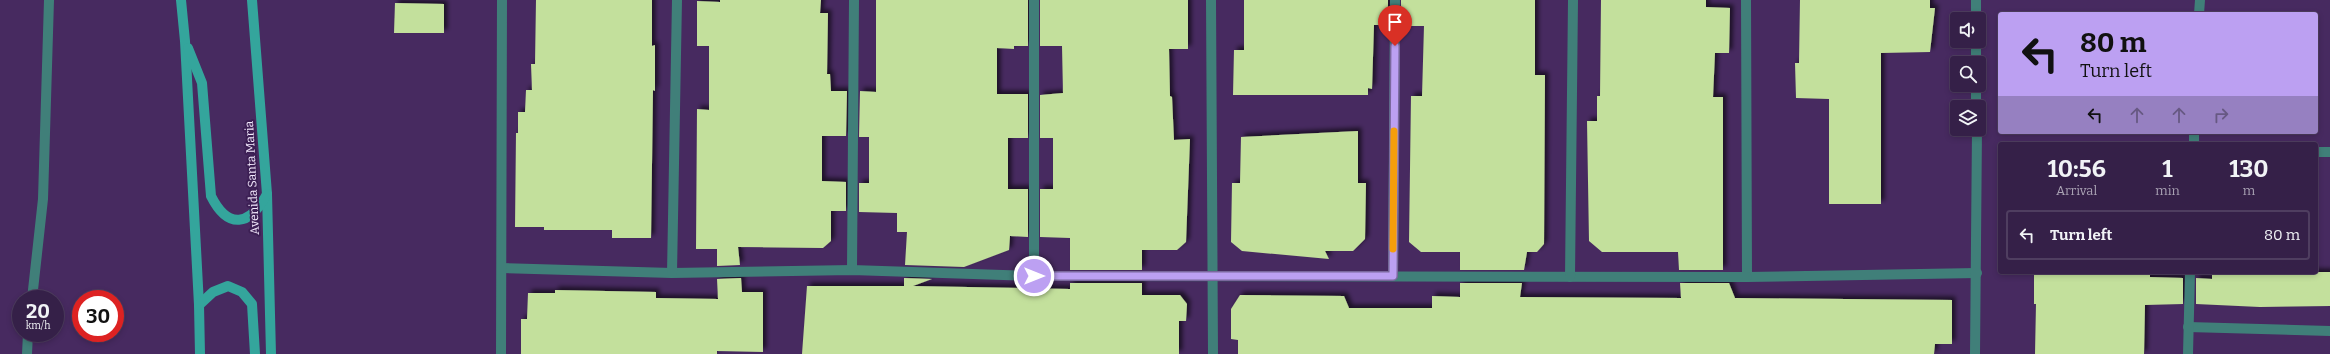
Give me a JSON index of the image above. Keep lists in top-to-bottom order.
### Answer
{
  "streets": {
    "main road": ["Avenida Santa Maria"]
  },
  "page": {
    "turn": ["80 m", "Turn left"],
    "eta": [
      "10:56",
      "Arrival",
      "1",
      "min",
      "130",
      "m"
    ],
    "list": [
      {
        "name": "Turn left",
        "value": "80 m"
      }
    ],
    "speed": "20 km/h",
    "limit": "30"
  }
}
